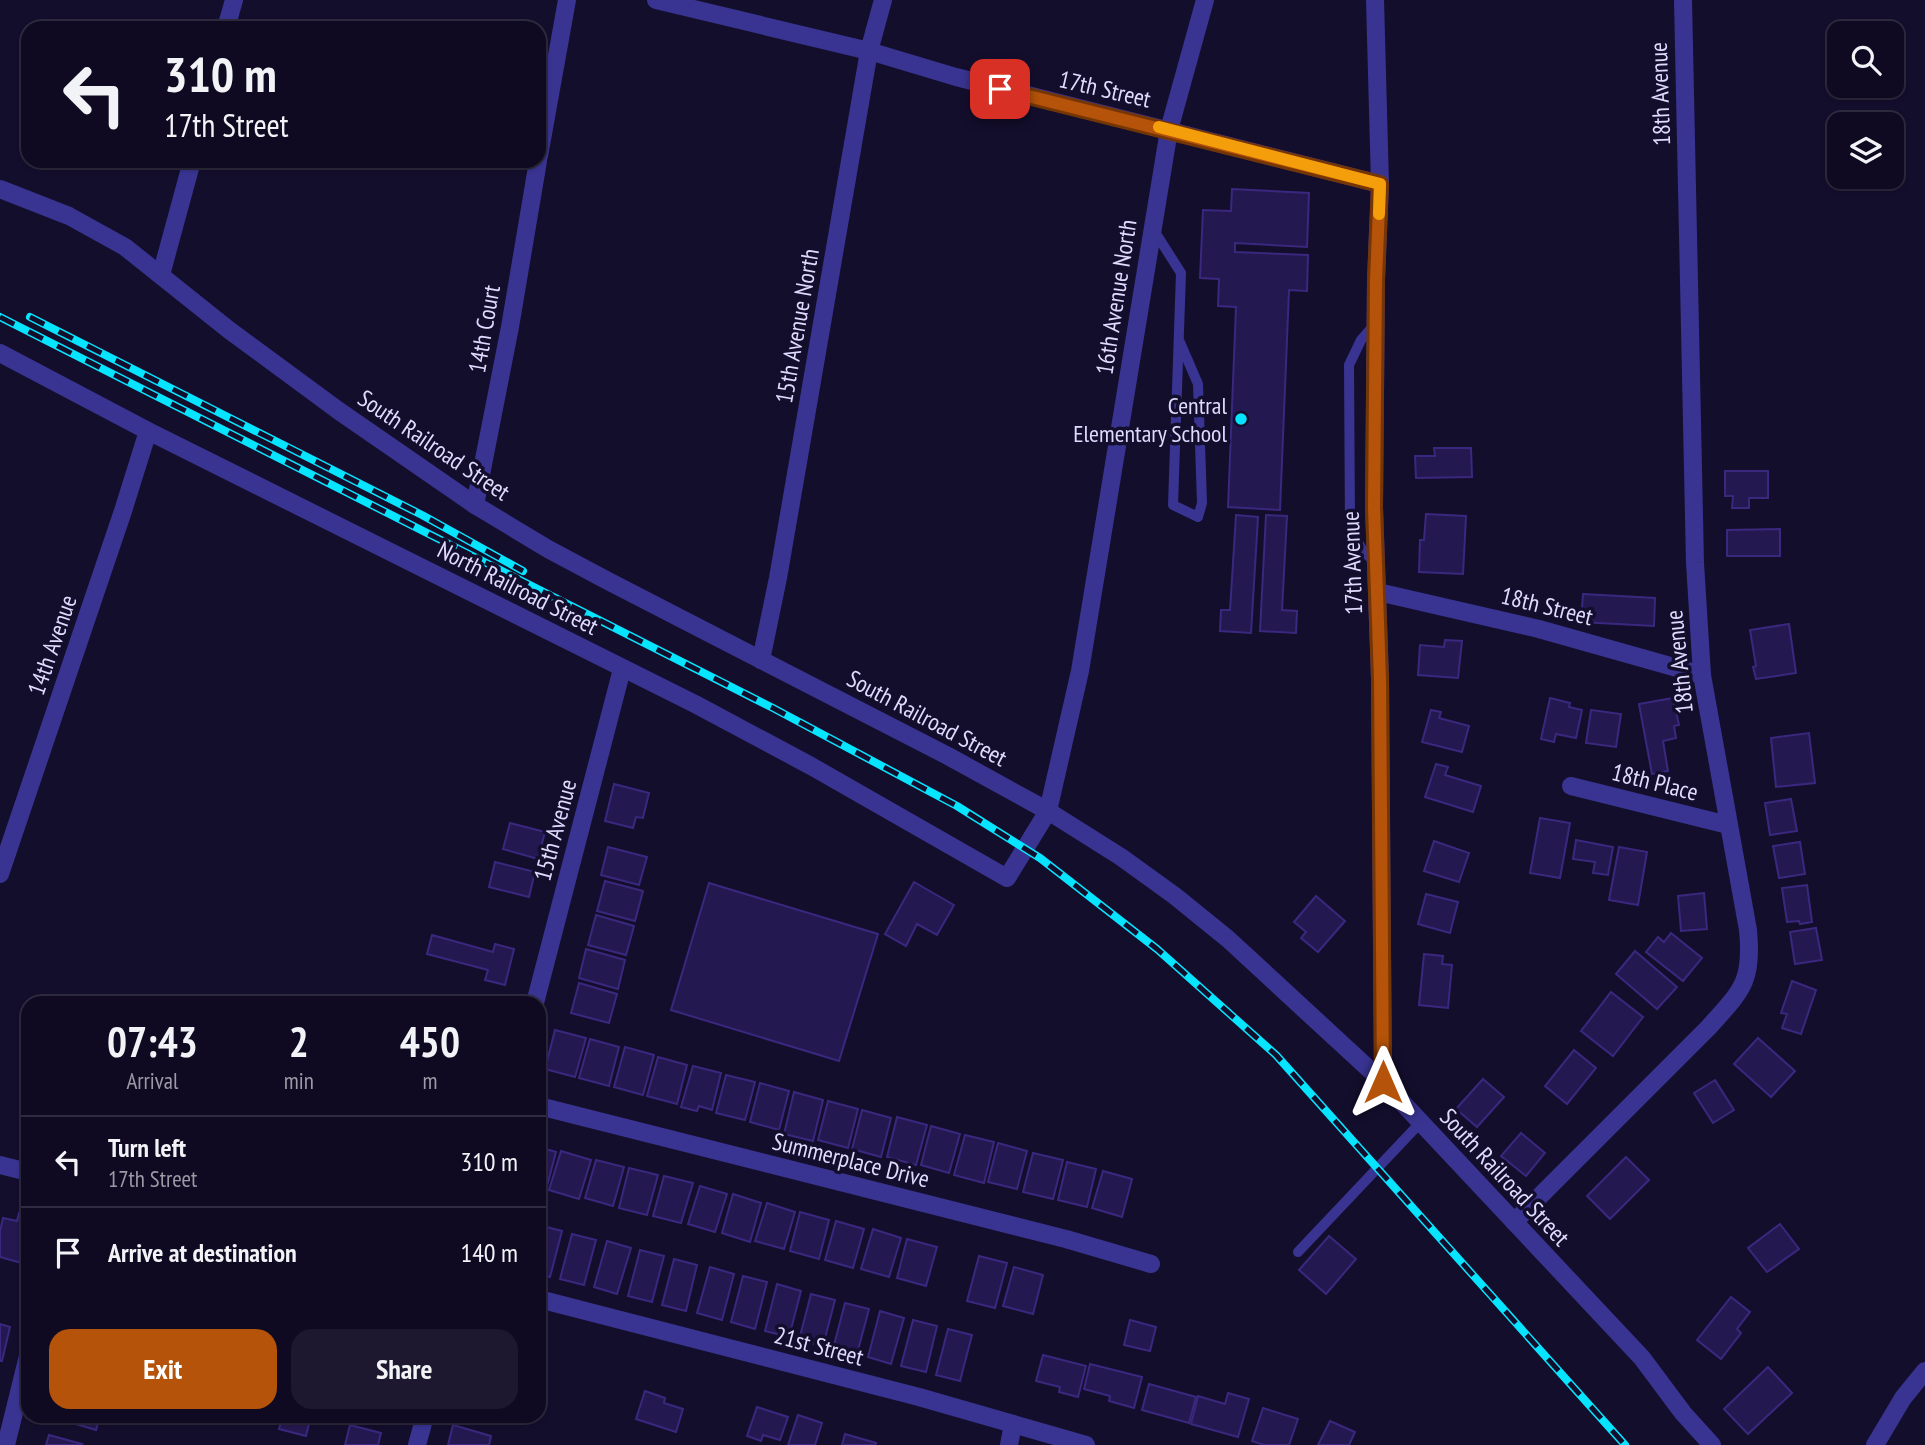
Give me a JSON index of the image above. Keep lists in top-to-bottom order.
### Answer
{
  "streets": {
    "street": [
      "17th Street",
      "18th Avenue",
      "16th Avenue North",
      "15th Avenue North",
      "14th Court",
      "South Railroad Street",
      "17th Avenue",
      "North Railroad Street",
      "18th Street",
      "14th Avenue",
      "18th Place",
      "15th Avenue",
      "Summerplace Drive",
      "21st Street"
    ]
  },
  "crossings": [
    ["17th Street", "16th Avenue North"],
    ["17th Street", "15th Avenue North"],
    ["17th Street", "17th Avenue"],
    ["18th Avenue", "South Railroad Street"],
    ["18th Avenue", "18th Street"],
    ["18th Avenue", "18th Place"],
    ["16th Avenue North", "South Railroad Street"],
    ["16th Avenue North", "North Railroad Street"],
    ["15th Avenue North", "South Railroad Street"],
    ["14th Court", "South Railroad Street"],
    ["South Railroad Street", "17th Avenue"],
    ["17th Avenue", "18th Street"],
    ["North Railroad Street", "14th Avenue"],
    ["North Railroad Street", "15th Avenue"]
  ],
  "places": ["Central Elementary School"],
  "page": {
    "turn": ["310 m", "17th Street"],
    "eta": [
      "07:43",
      "Arrival",
      "2",
      "min",
      "450",
      "m"
    ],
    "list": [
      {
        "name": "Turn left",
        "note": "17th Street",
        "value": "310 m"
      },
      {
        "name": "Arrive at destination",
        "value": "140 m"
      }
    ],
    "buttons": ["Exit", "Share"]
  }
}
